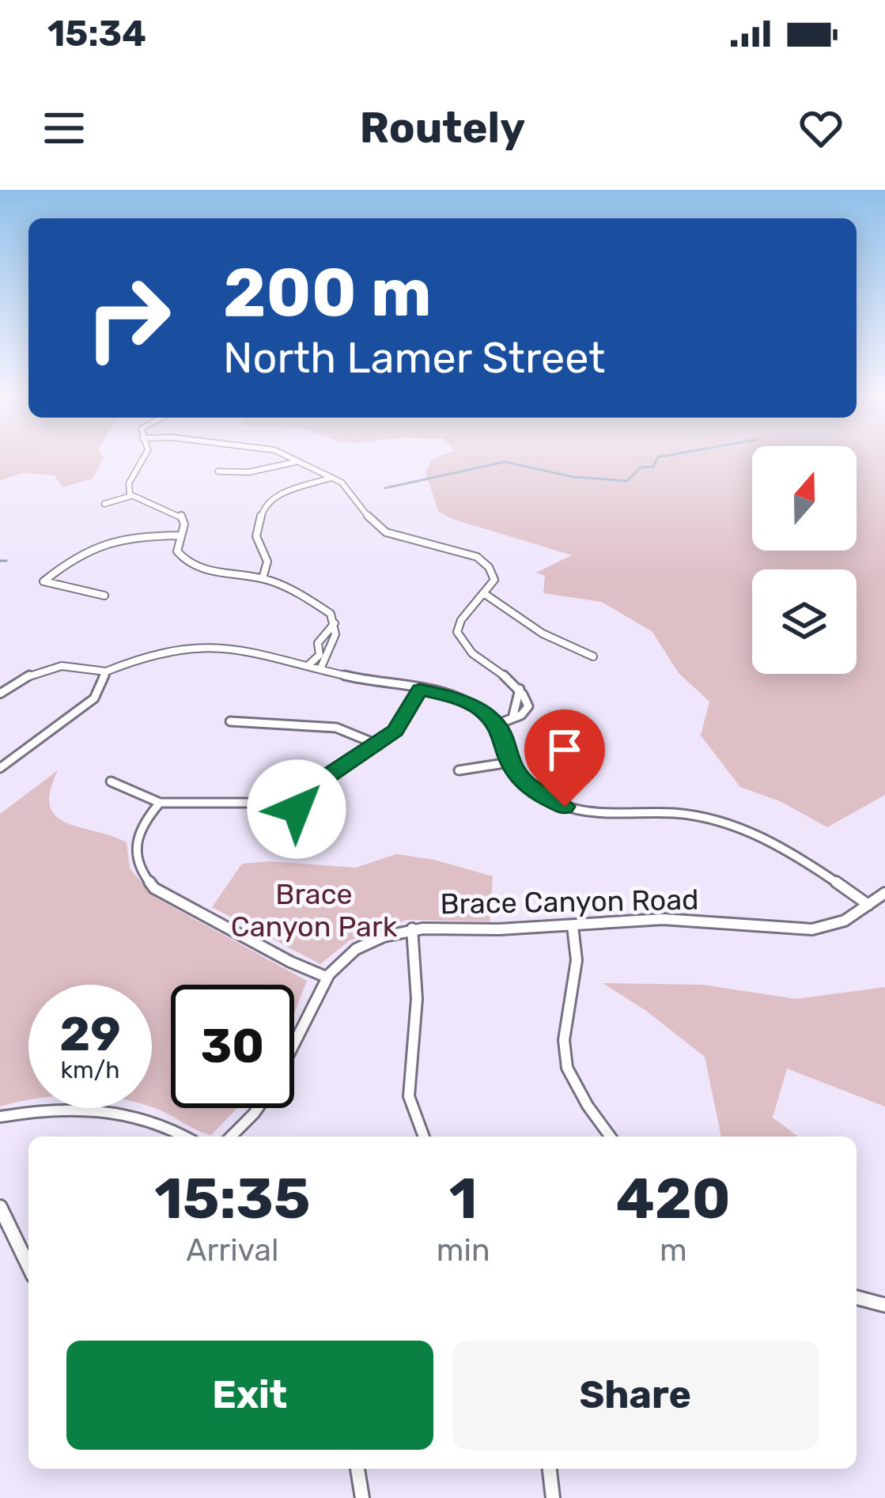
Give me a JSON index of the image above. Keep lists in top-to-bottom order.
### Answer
{
  "streets": {
    "street": ["Brace Canyon Road"]
  },
  "parks": ["Brace Canyon Park"],
  "north": "top",
  "page": {
    "status": "15:34",
    "header": "Routely",
    "turn": ["200 m", "North Lamer Street"],
    "speed": "29 km/h",
    "limit": "30",
    "eta": [
      "15:35",
      "Arrival",
      "1",
      "min",
      "420",
      "m"
    ],
    "buttons": ["Exit", "Share"]
  }
}
